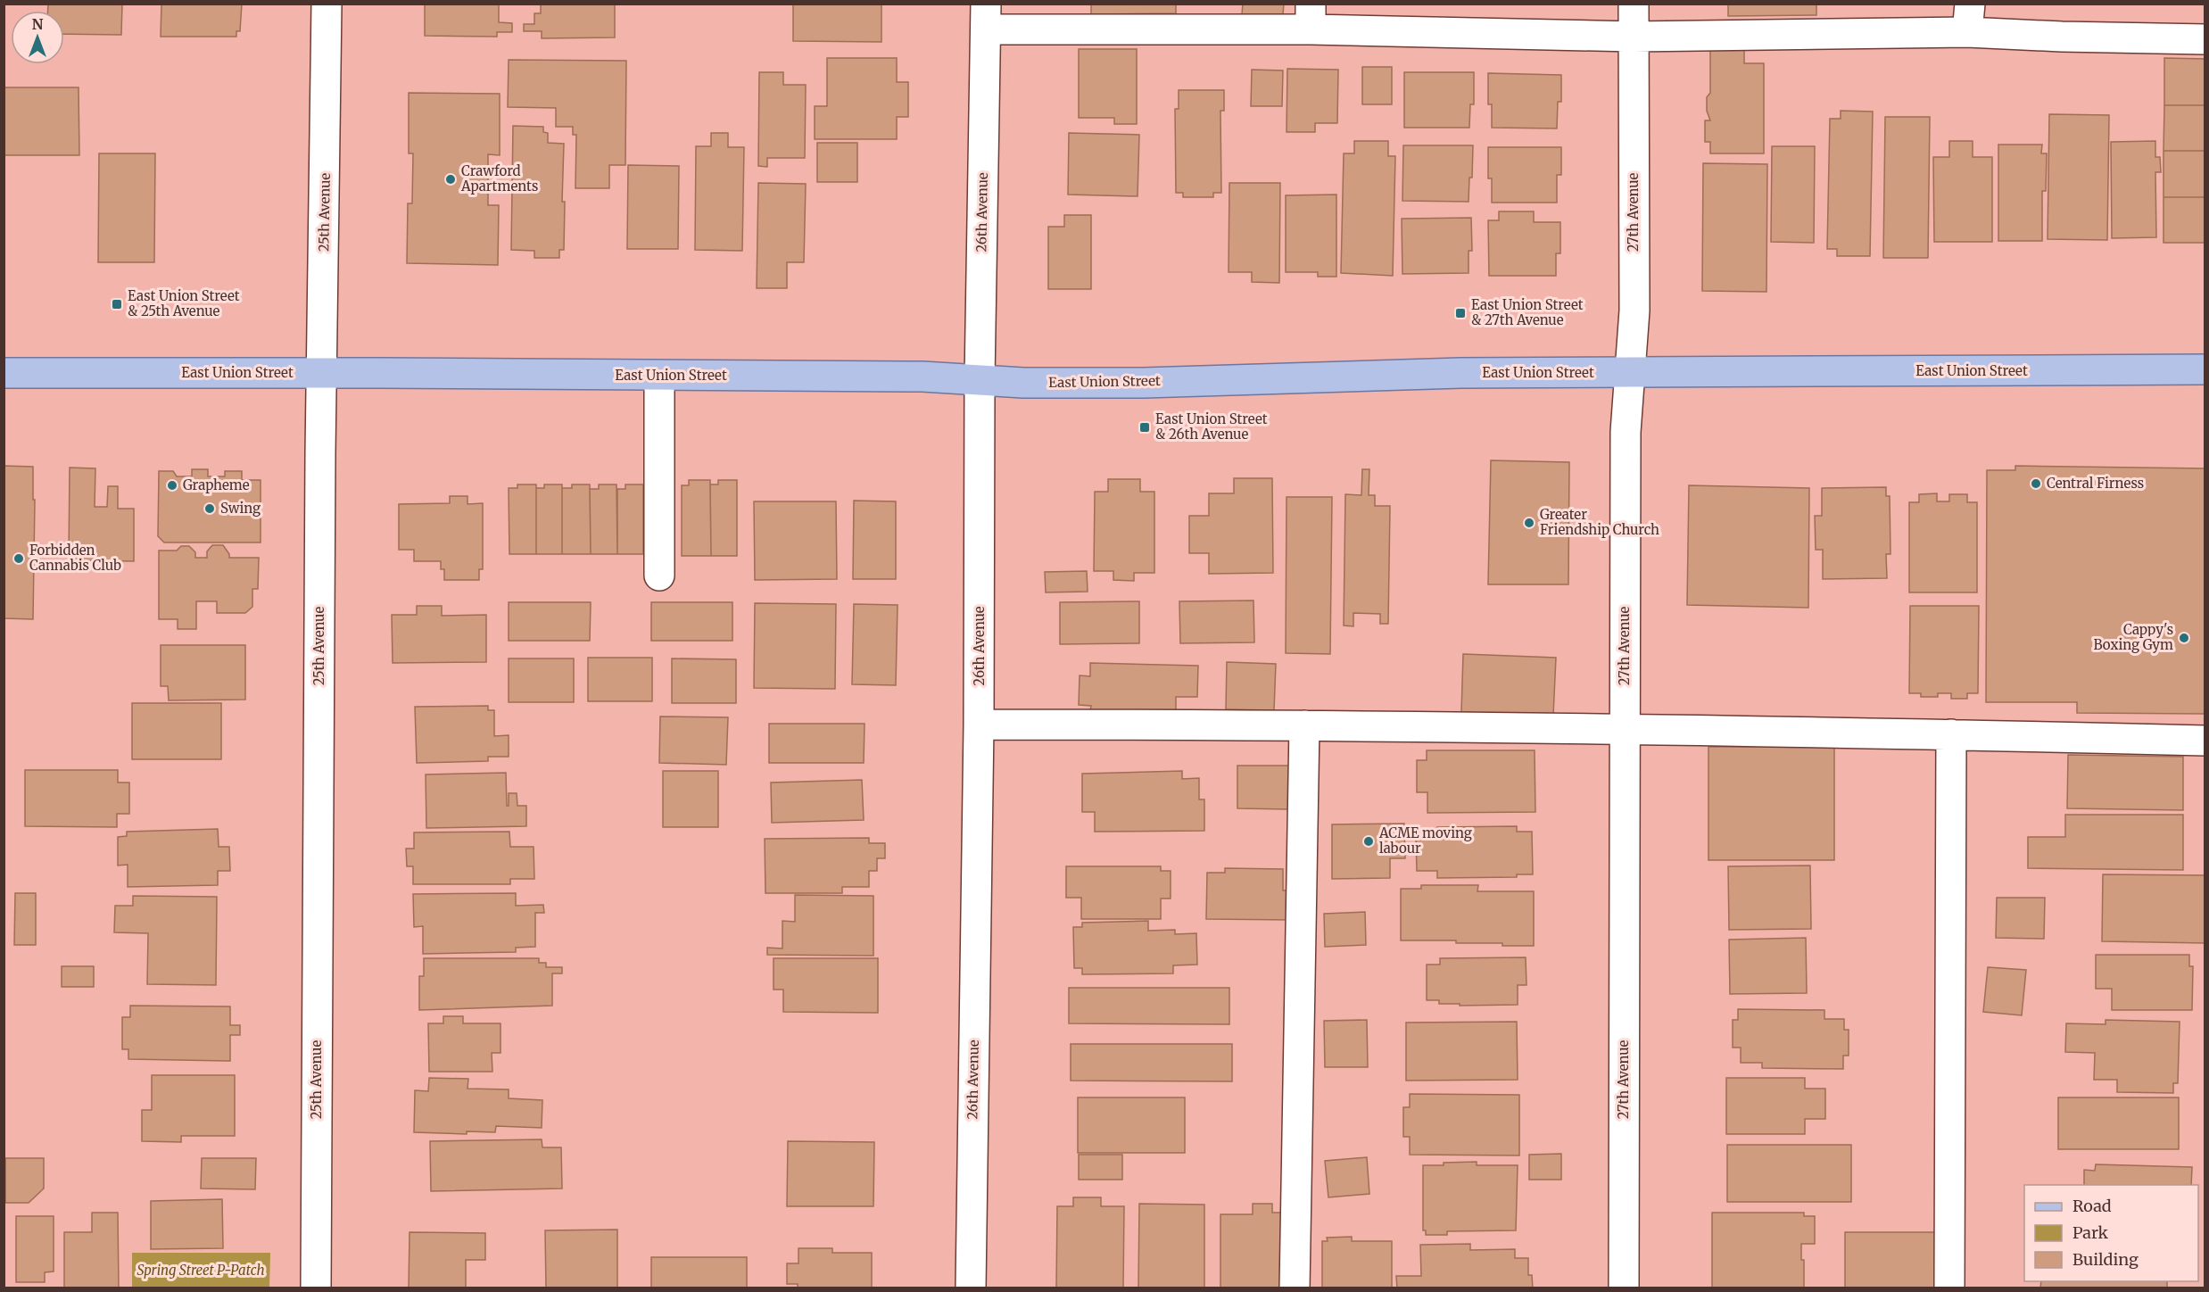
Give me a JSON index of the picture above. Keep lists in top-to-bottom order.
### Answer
{
  "streets": {
    "main road": ["East Union Street"],
    "street": ["25th Avenue", "26th Avenue", "27th Avenue"]
  },
  "crossings": [
    ["25th Avenue", "East Union Street"],
    ["26th Avenue", "East Union Street"],
    ["27th Avenue", "East Union Street"]
  ],
  "parks": ["Spring Street P-Patch"],
  "places": {
    "other": [
      "Crawford Apartments",
      "Central Firness",
      "Grapheme",
      "Swing",
      "Greater Friendship Church",
      "Forbidden Cannabis Club",
      "Cappy's Boxing Gym",
      "ACME moving labour"
    ],
    "transit": ["East Union Street & 25th Avenue", "East Union Street & 27th Avenue", "East Union Street & 26th Avenue"]
  },
  "legend": ["Road", "Park", "Building"],
  "north": "top"
}
